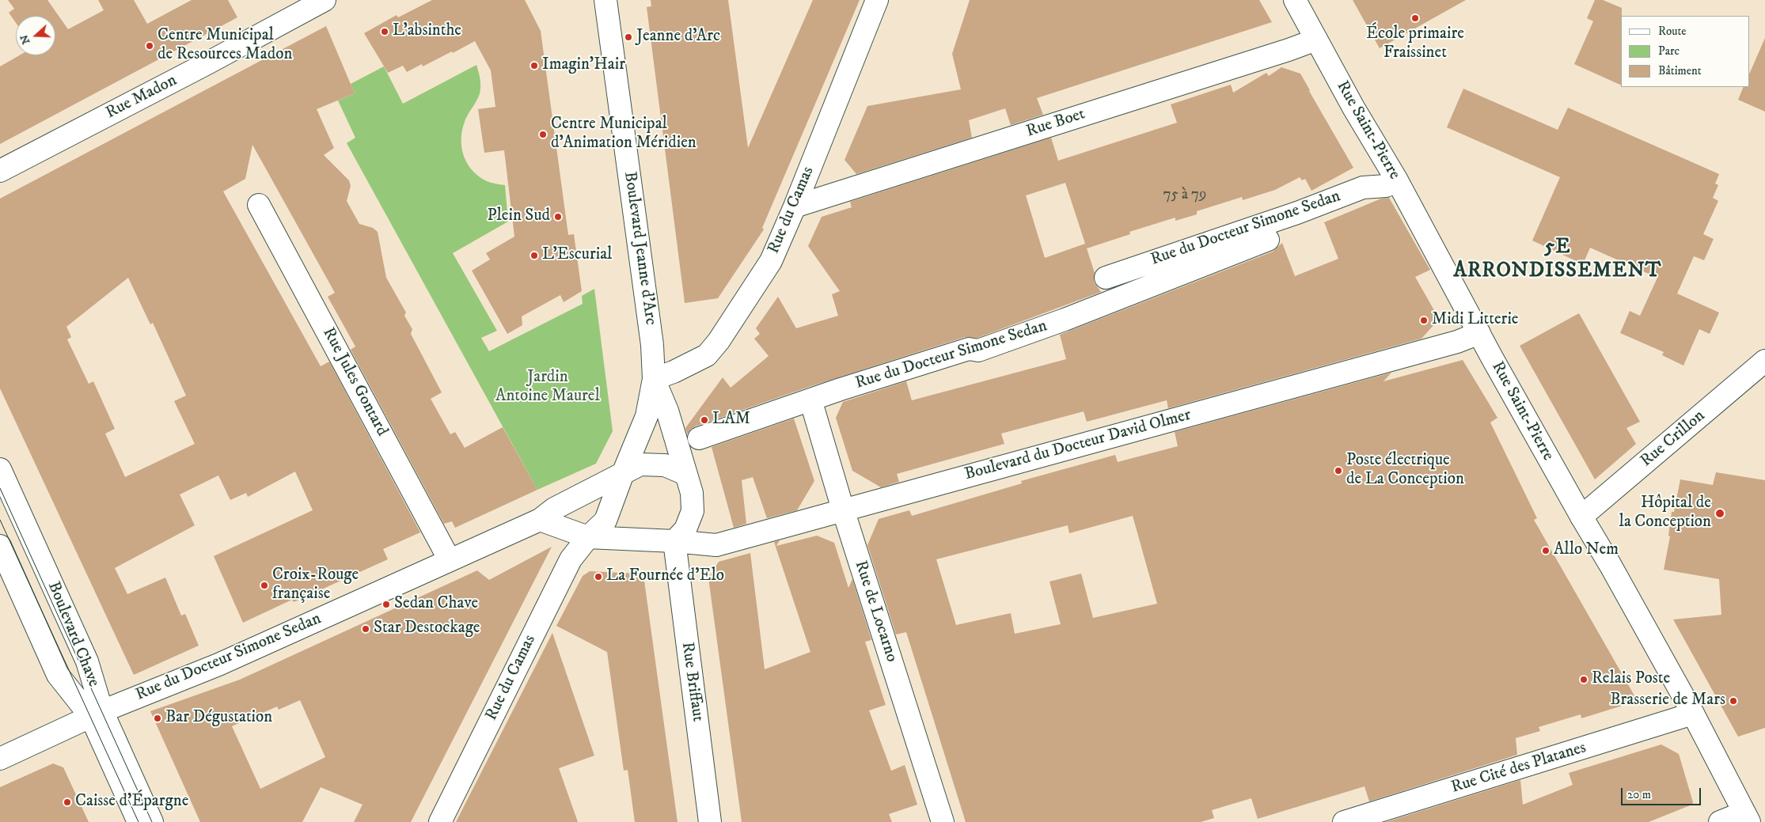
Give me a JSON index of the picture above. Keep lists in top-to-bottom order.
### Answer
{
  "streets": {
    "street": [
      "Rue Madon",
      "Rue Boet",
      "Rue Saint-Pierre",
      "Rue du Camas",
      "Rue du Docteur Simone Sedan",
      "Boulevard Jeanne d'Arc",
      "Rue Jules Gontard",
      "Rue Crillon",
      "Boulevard du Docteur David Olmer",
      "Rue de Locarno",
      "Boulevard Chave",
      "Rue Briffaut",
      "Rue Cité des Platanes"
    ]
  },
  "crossings": [
    ["Rue Boet", "Rue Saint-Pierre"],
    ["Rue Boet", "Rue du Camas"],
    ["Rue Saint-Pierre", "Rue Crillon"],
    ["Rue Saint-Pierre", "Boulevard du Docteur David Olmer"],
    ["Rue Saint-Pierre", "Rue Cité des Platanes"],
    ["Rue du Camas", "Rue du Docteur Simone Sedan"],
    ["Rue du Camas", "Boulevard Jeanne d'Arc"],
    ["Rue du Camas", "Boulevard du Docteur David Olmer"],
    ["Rue du Docteur Simone Sedan", "Boulevard Jeanne d'Arc"],
    ["Rue du Docteur Simone Sedan", "Rue Jules Gontard"],
    ["Rue du Docteur Simone Sedan", "Rue de Locarno"],
    ["Rue du Docteur Simone Sedan", "Boulevard Chave"],
    ["Boulevard Jeanne d'Arc", "Boulevard du Docteur David Olmer"],
    ["Boulevard Jeanne d'Arc", "Rue Briffaut"],
    ["Boulevard du Docteur David Olmer", "Rue de Locarno"],
    ["Boulevard du Docteur David Olmer", "Rue Briffaut"]
  ],
  "districts": ["5E ARRONDISSEMENT"],
  "parks": ["Jardin Antoine Maurel"],
  "places": [
    "École primaire Fraissinet",
    "L'absinthe",
    "Jeanne d'Arc",
    "Centre Municipal de Resources Madon",
    "Imagin'Hair",
    "Centre Municipal d'Animation Méridien",
    "Plein Sud",
    "L'Escurial",
    "Midi Litterie",
    "LAM",
    "Poste électrique de La Conception",
    "Hôpital de la Conception",
    "Allo Nem",
    "La Fournée d'Elo",
    "Croix-Rouge française",
    "Sedan Chave",
    "Star Destockage",
    "Relais Poste",
    "Brasserie de Mars",
    "Bar Dégustation",
    "Caisse d'Épargne"
  ],
  "house_numbers": ["75 à 79"],
  "legend": ["Route", "Parc", "Bâtiment"],
  "scale_bar": "20 m",
  "north": "left"
}
